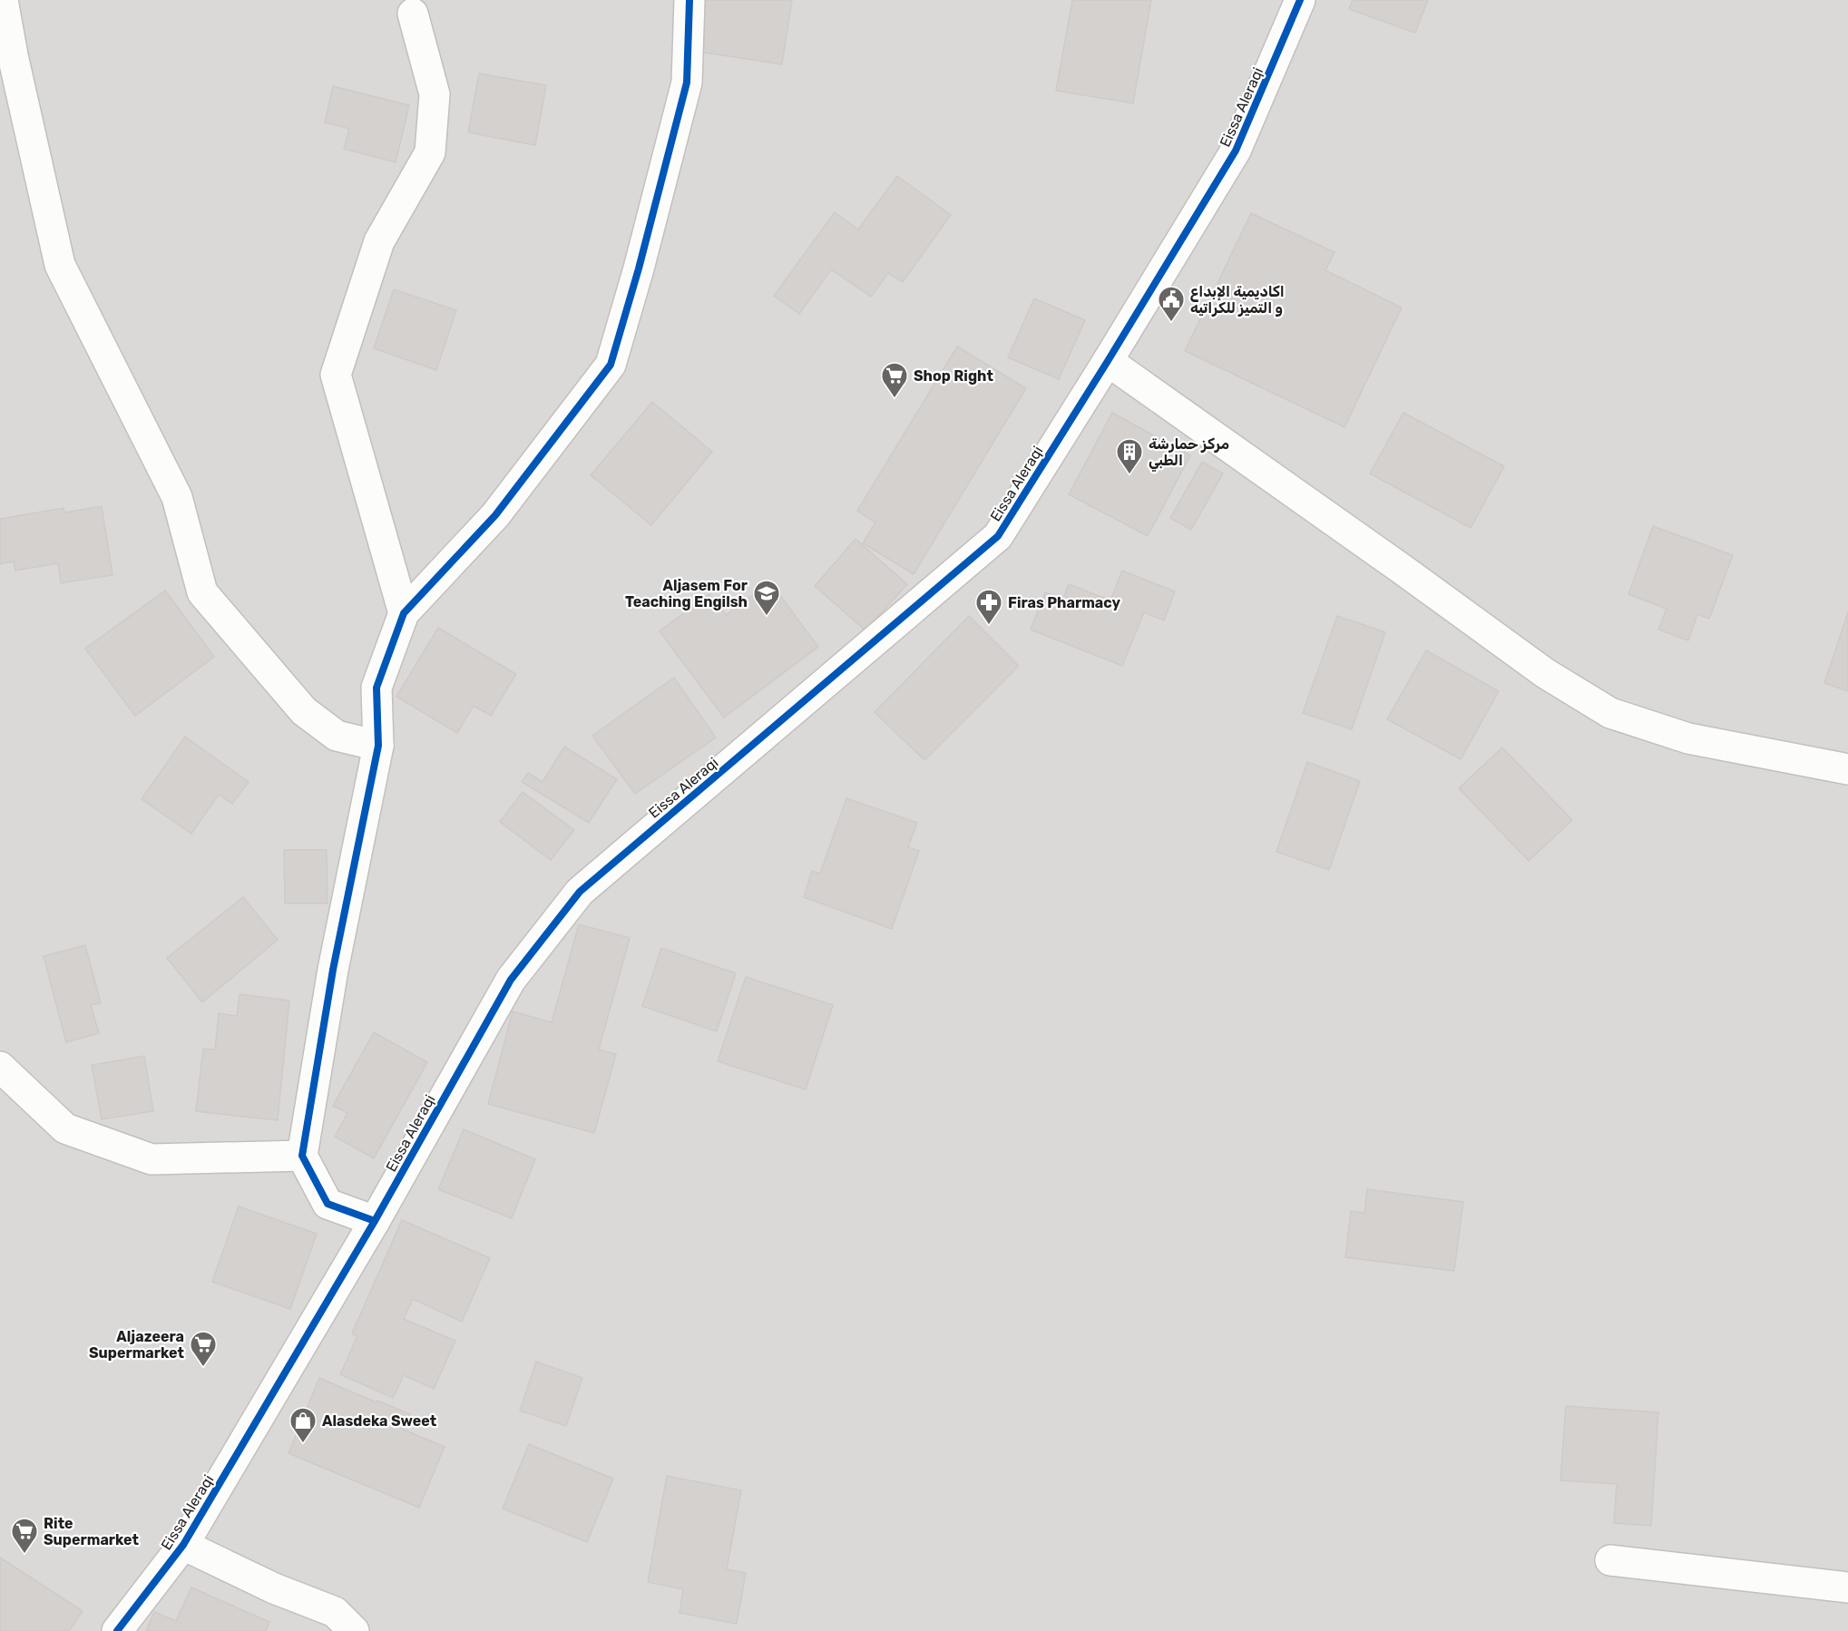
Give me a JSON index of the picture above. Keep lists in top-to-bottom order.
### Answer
{
  "streets": {
    "street": ["Eissa Aleraqi"]
  },
  "places": {
    "public building": ["اكاديمية الإبداع و التميز للكراتيه"],
    "supermarket": ["Shop Right", "Aljazeera Supermarket", "Rite Supermarket"],
    "building": ["مركز حمارشة الطبي"],
    "school or university": ["Aljasem For Teaching Engilsh"],
    "pharmacy": ["Firas Pharmacy"],
    "shop": ["Alasdeka Sweet"]
  }
}
